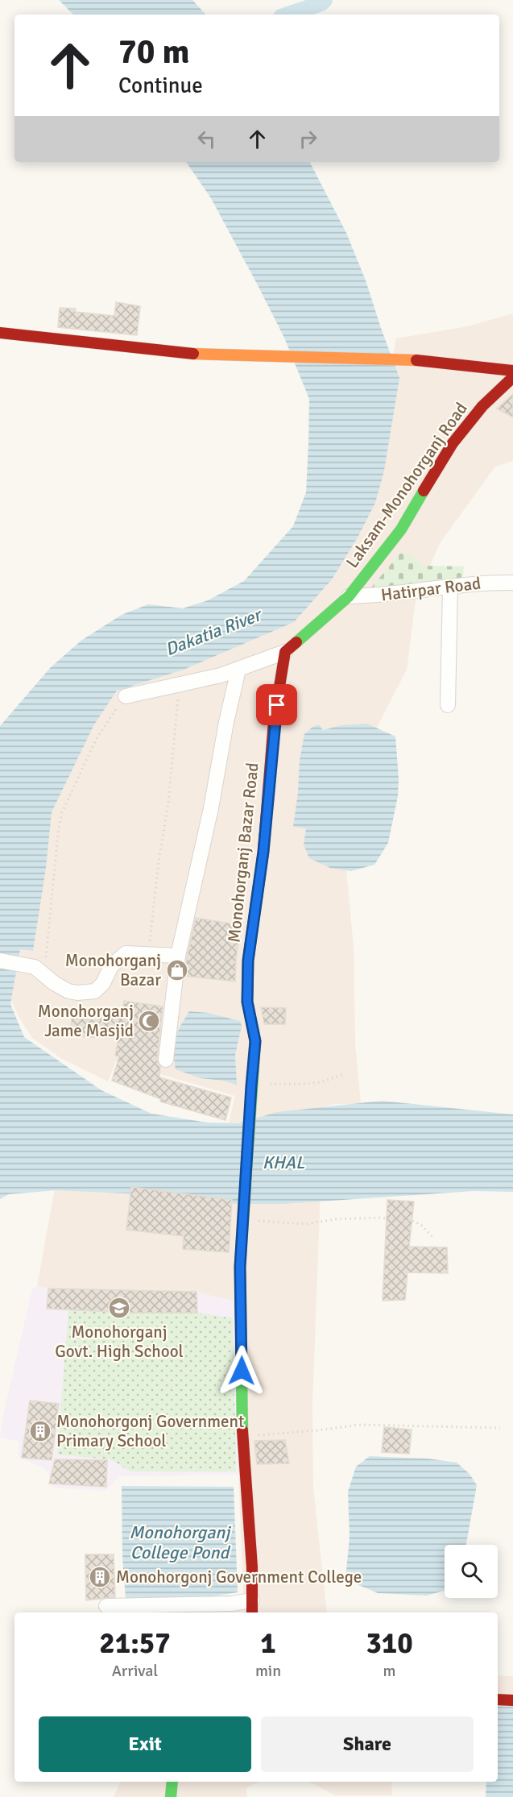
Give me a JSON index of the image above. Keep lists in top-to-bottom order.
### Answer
{
  "streets": {
    "street": ["Laksam-Monohorganj Road", "Hatirpar Road", "Monohorganj Bazar Road"]
  },
  "crossings": [
    ["Laksam-Monohorganj Road", "Hatirpar Road"],
    ["Laksam-Monohorganj Road", "Monohorganj Bazar Road"]
  ],
  "water": ["Dakatia River", "KHAL", "Monohorganj College Pond"],
  "places": {
    "shop": ["Monohorganj Bazar"],
    "mosque": ["Monohorganj Jame Masjid"],
    "school or university": ["Monohorganj Govt. High School"],
    "building": ["Monohorgonj Government Primary School", "Monohorgonj Government College"]
  },
  "page": {
    "turn": ["70 m", "Continue"],
    "eta": [
      "21:57",
      "Arrival",
      "1",
      "min",
      "310",
      "m"
    ],
    "buttons": ["Exit", "Share"]
  }
}
